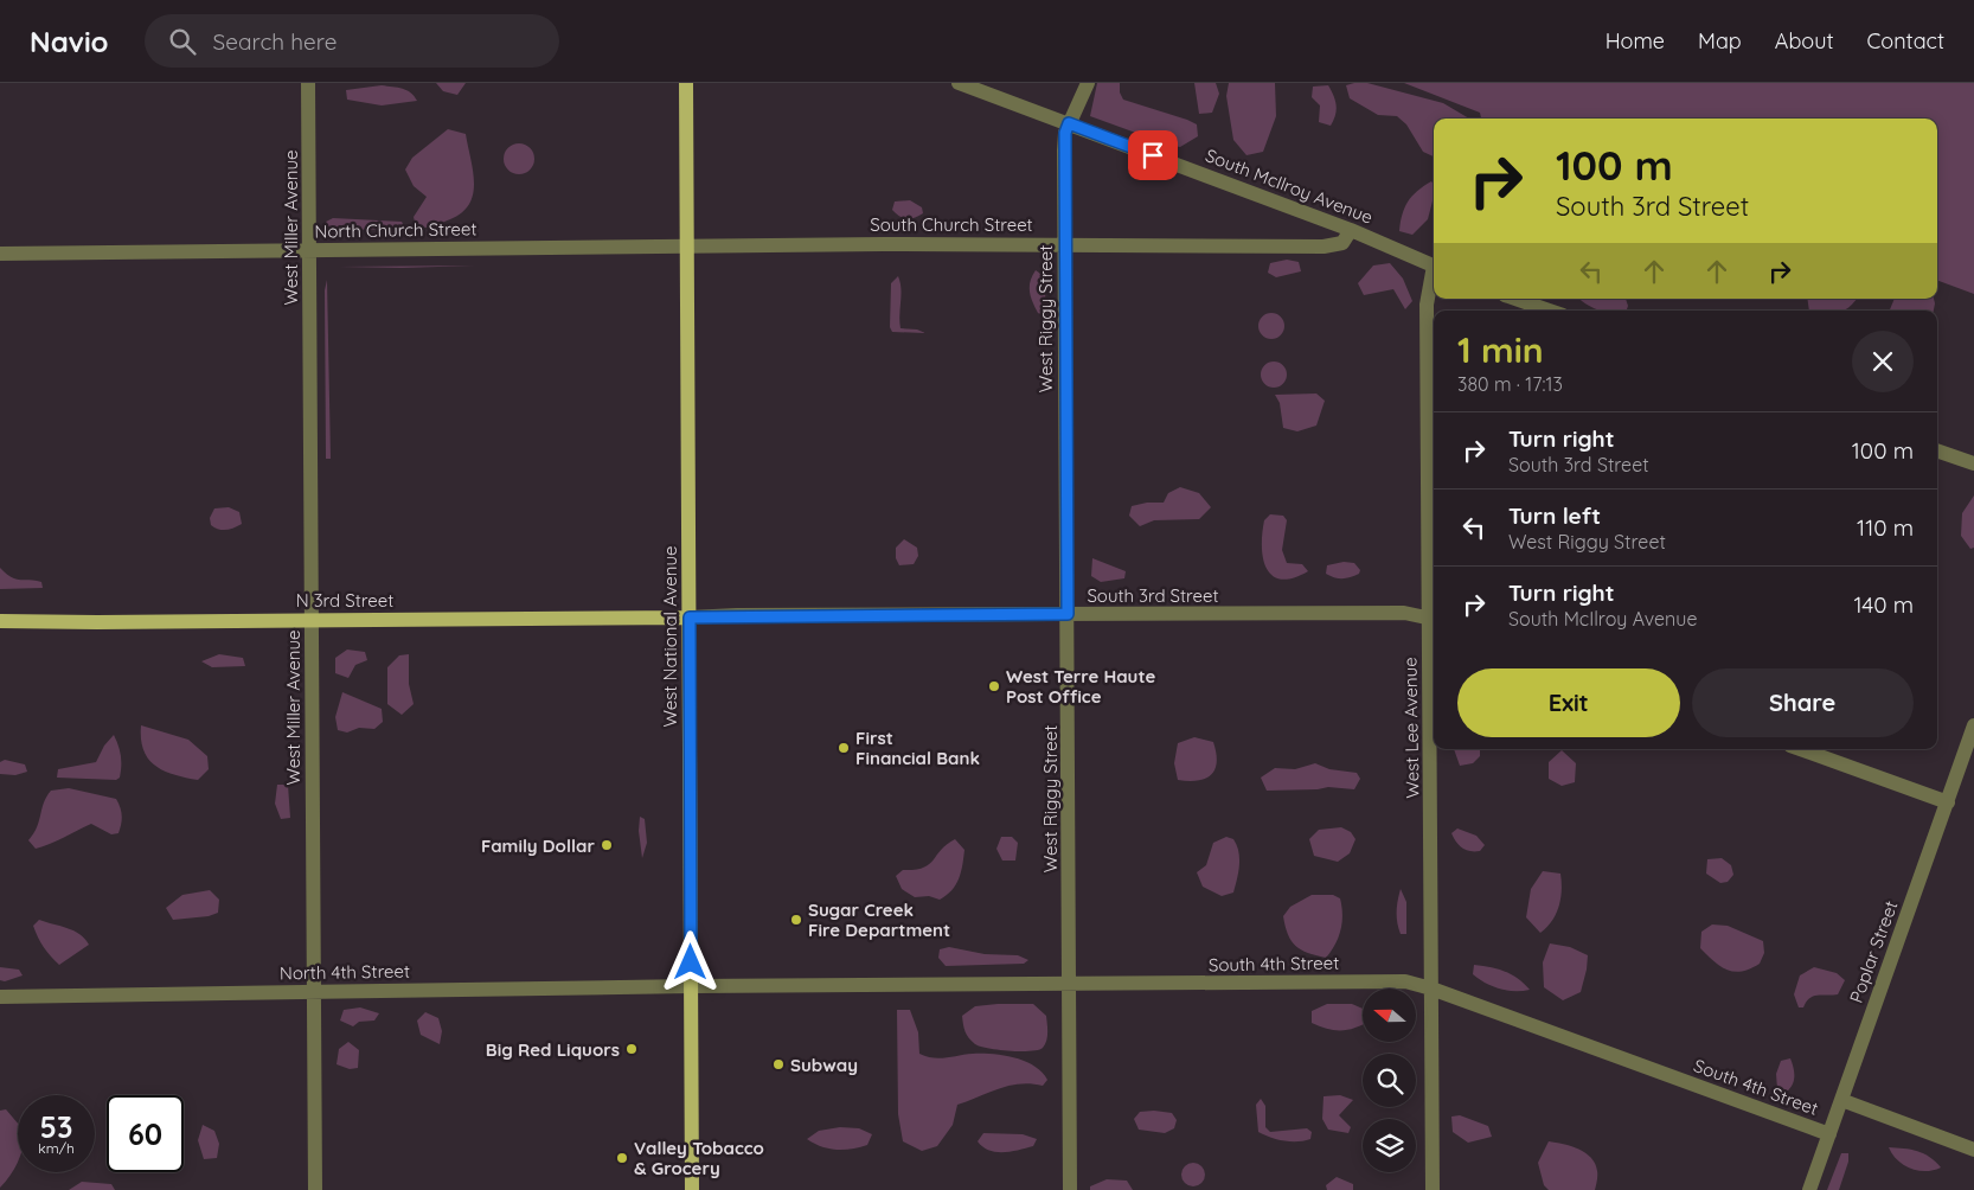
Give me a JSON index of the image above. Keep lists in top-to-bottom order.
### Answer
{
  "streets": {
    "main road": ["N 3rd Street", "West National Avenue"],
    "street": [
      "South McIlroy Avenue",
      "South Church Street",
      "West Miller Avenue",
      "North Church Street",
      "West Riggy Street",
      "South 3rd Street",
      "West Lee Avenue",
      "Poplar Street",
      "South 4th Street",
      "North 4th Street"
    ]
  },
  "crossings": [
    ["South McIlroy Avenue", "South Church Street"],
    ["South McIlroy Avenue", "West Riggy Street"],
    ["South Church Street", "North Church Street"],
    ["South Church Street", "West Riggy Street"],
    ["South Church Street", "West National Avenue"],
    ["West Miller Avenue", "North Church Street"],
    ["West Miller Avenue", "N 3rd Street"],
    ["West Miller Avenue", "North 4th Street"],
    ["North Church Street", "West National Avenue"],
    ["West Riggy Street", "South 3rd Street"],
    ["West Riggy Street", "South 4th Street"],
    ["South 3rd Street", "N 3rd Street"],
    ["South 3rd Street", "West National Avenue"],
    ["South 3rd Street", "West Lee Avenue"],
    ["N 3rd Street", "West National Avenue"],
    ["West National Avenue", "South 4th Street"],
    ["West National Avenue", "North 4th Street"],
    ["West Lee Avenue", "South 4th Street"],
    ["Poplar Street", "South 4th Street"],
    ["South 4th Street", "North 4th Street"]
  ],
  "places": [
    "West Terre Haute Post Office",
    "First Financial Bank",
    "Family Dollar",
    "Sugar Creek Fire Department",
    "Big Red Liquors",
    "Subway",
    "Valley Tobacco & Grocery"
  ],
  "north": "left",
  "page": {
    "header": "Navio",
    "search": "Search here",
    "nav": [
      "Home",
      "Map",
      "About",
      "Contact"
    ],
    "turn": ["100 m", "South 3rd Street"],
    "heading": ["1 min", "380 m · 17:13"],
    "list": [
      {
        "name": "Turn right",
        "note": "South 3rd Street",
        "value": "100 m"
      },
      {
        "name": "Turn left",
        "note": "West Riggy Street",
        "value": "110 m"
      },
      {
        "name": "Turn right",
        "note": "South McIlroy Avenue",
        "value": "140 m"
      }
    ],
    "buttons": ["Exit", "Share"],
    "speed": "53 km/h",
    "limit": "60"
  }
}
